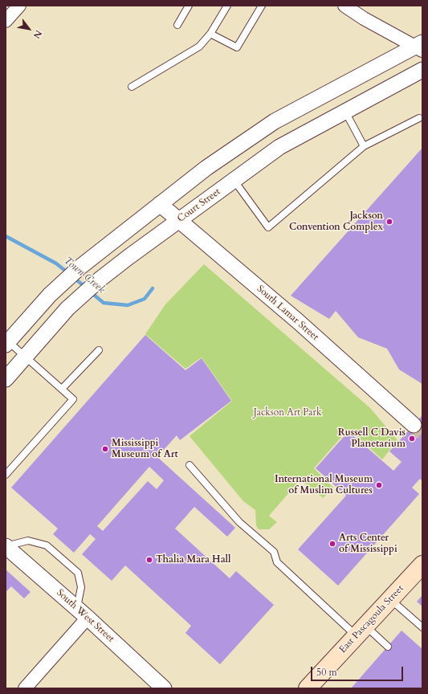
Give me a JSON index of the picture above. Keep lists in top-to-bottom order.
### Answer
{
  "streets": {
    "main road": ["East Pascagoula Street"],
    "street": ["Court Street", "South Lamar Street", "South West Street"]
  },
  "crossings": [
    ["Court Street", "South Lamar Street"]
  ],
  "water": ["Town Creek"],
  "parks": ["Jackson Art Park"],
  "places": [
    "Jackson Convention Complex",
    "Russell C Davis Planetarium",
    "Mississippi Museum of Art",
    "International Museum of Muslim Cultures",
    "Arts Center of Mississippi",
    "Thalia Mara Hall"
  ],
  "scale_bar": "50 m",
  "north": "bottom right"
}
